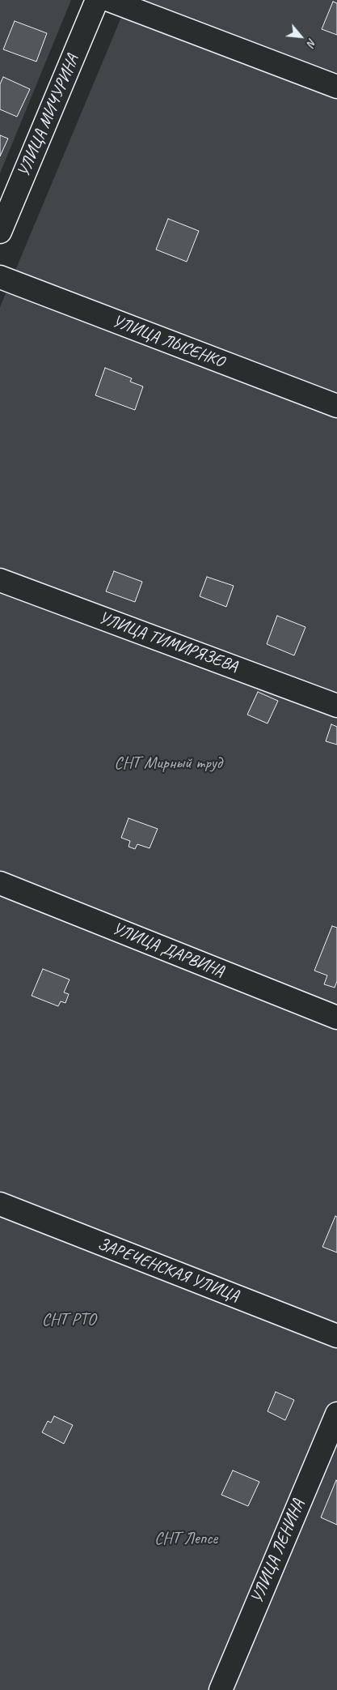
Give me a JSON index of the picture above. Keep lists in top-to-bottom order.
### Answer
{
  "streets": {
    "street": [
      "УЛИЦА МИЧУРИНА",
      "УЛИЦА ЛЫСЕНКО",
      "УЛИЦА ТИМИРЯЗЕВА",
      "УЛИЦА ДАРВИНА",
      "ЗАРЕЧЕНСКАЯ УЛИЦА",
      "УЛИЦА ЛЕНИНА"
    ]
  },
  "parks": ["СНТ Мирный труд", "СНТ РТО", "СНТ Лепсе"],
  "north": "bottom right"
}
